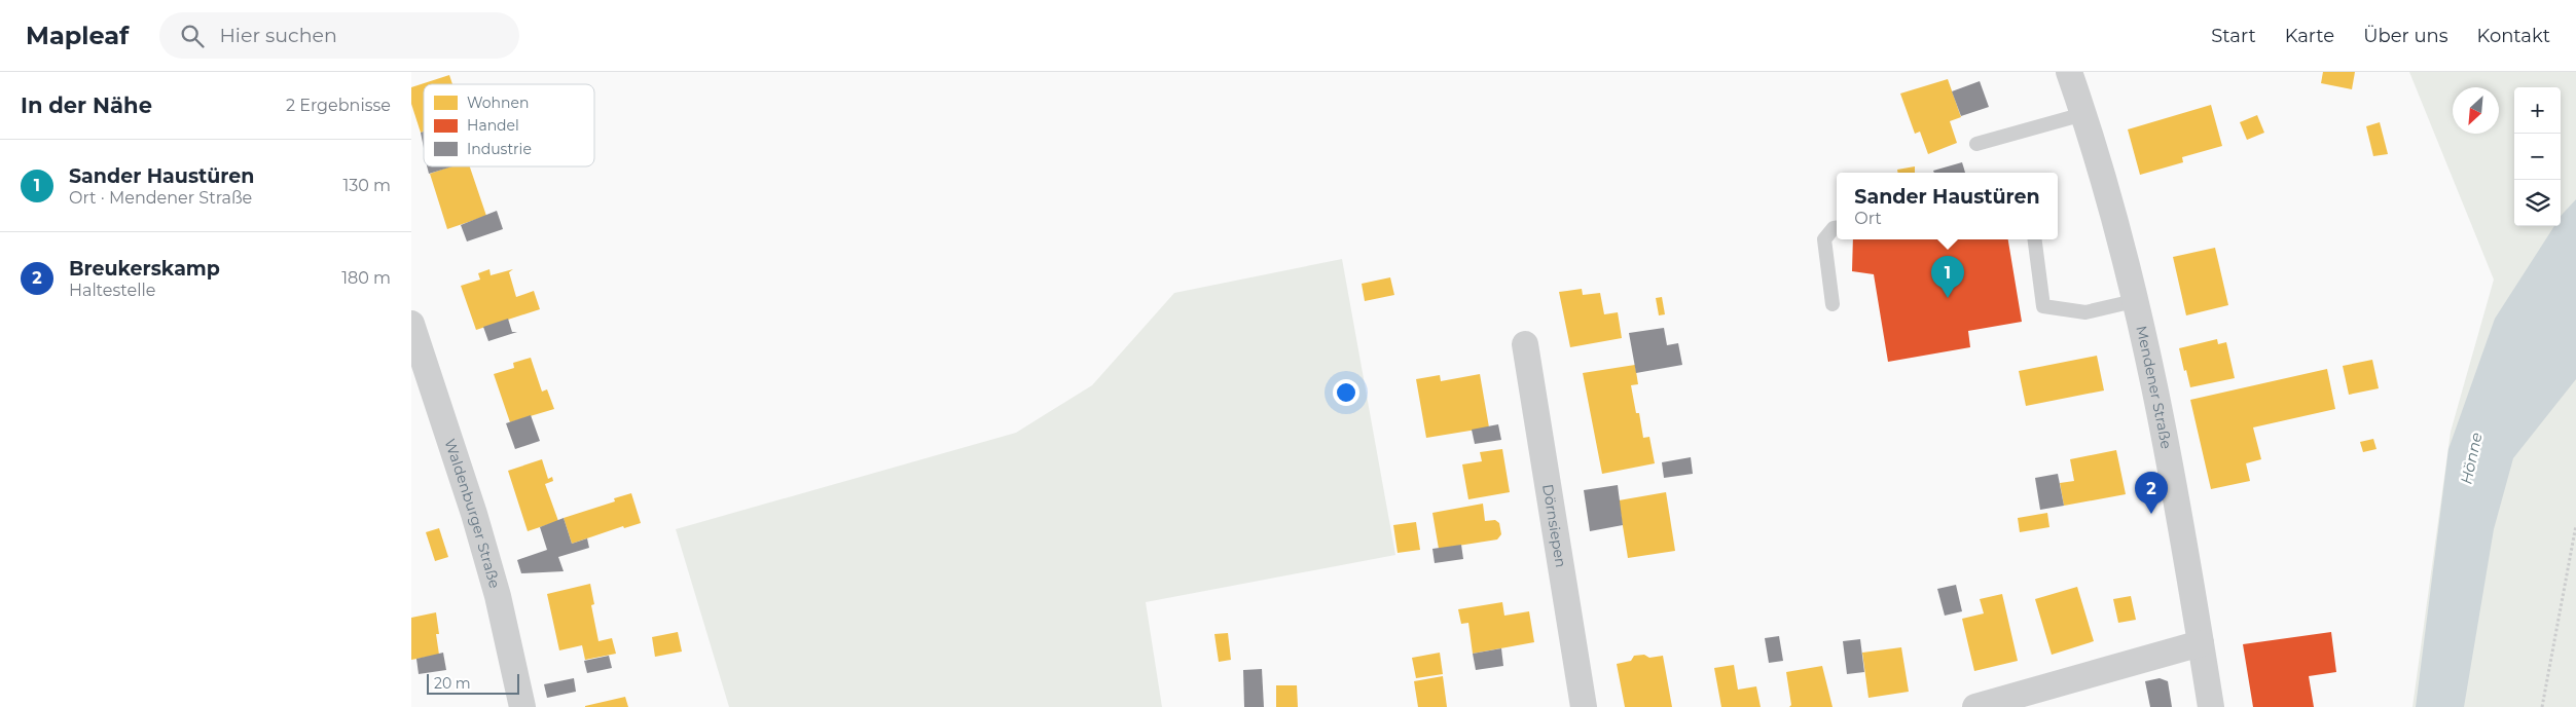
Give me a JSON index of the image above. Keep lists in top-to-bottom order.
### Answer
{
  "streets": {
    "street": ["Mendener Straße", "Waldenburger Straße", "Dörnsiepen"]
  },
  "water": ["Hönne"],
  "legend": ["Wohnen", "Handel", "Industrie"],
  "scale_bar": "20 m",
  "north": "bottom left",
  "page": {
    "header": "Mapleaf",
    "search": "Hier suchen",
    "nav": [
      "Start",
      "Karte",
      "Über uns",
      "Kontakt"
    ],
    "heading": ["In der Nähe", "2 Ergebnisse"],
    "map_buttons": ["+", "−"],
    "list": [
      {
        "mark": "1",
        "name": "Sander Haustüren",
        "note": "Ort · Mendener Straße",
        "value": "130 m"
      },
      {
        "mark": "2",
        "name": "Breukerskamp",
        "note": "Haltestelle",
        "value": "180 m"
      }
    ],
    "popup": ["Sander Haustüren", "Ort"],
    "pins": ["1", "2"],
    "scale": "20 m"
  }
}
